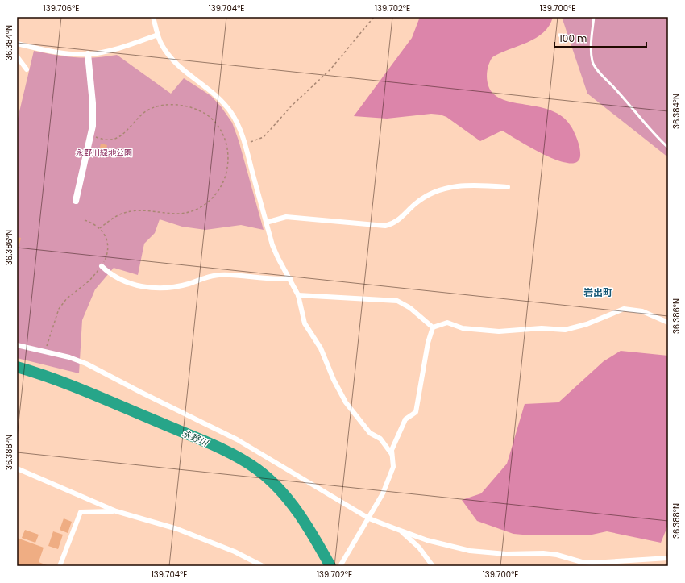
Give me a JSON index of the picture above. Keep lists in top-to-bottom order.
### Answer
{
  "districts": ["岩出町"],
  "water": ["永野川"],
  "parks": ["永野川緑地公園"],
  "scale_bar": "100 m",
  "coordinates": [
    "139.706°E",
    "139.704°E",
    "139.702°E",
    "139.700°E",
    "36.384°N",
    "36.386°N",
    "36.388°N"
  ]
}
